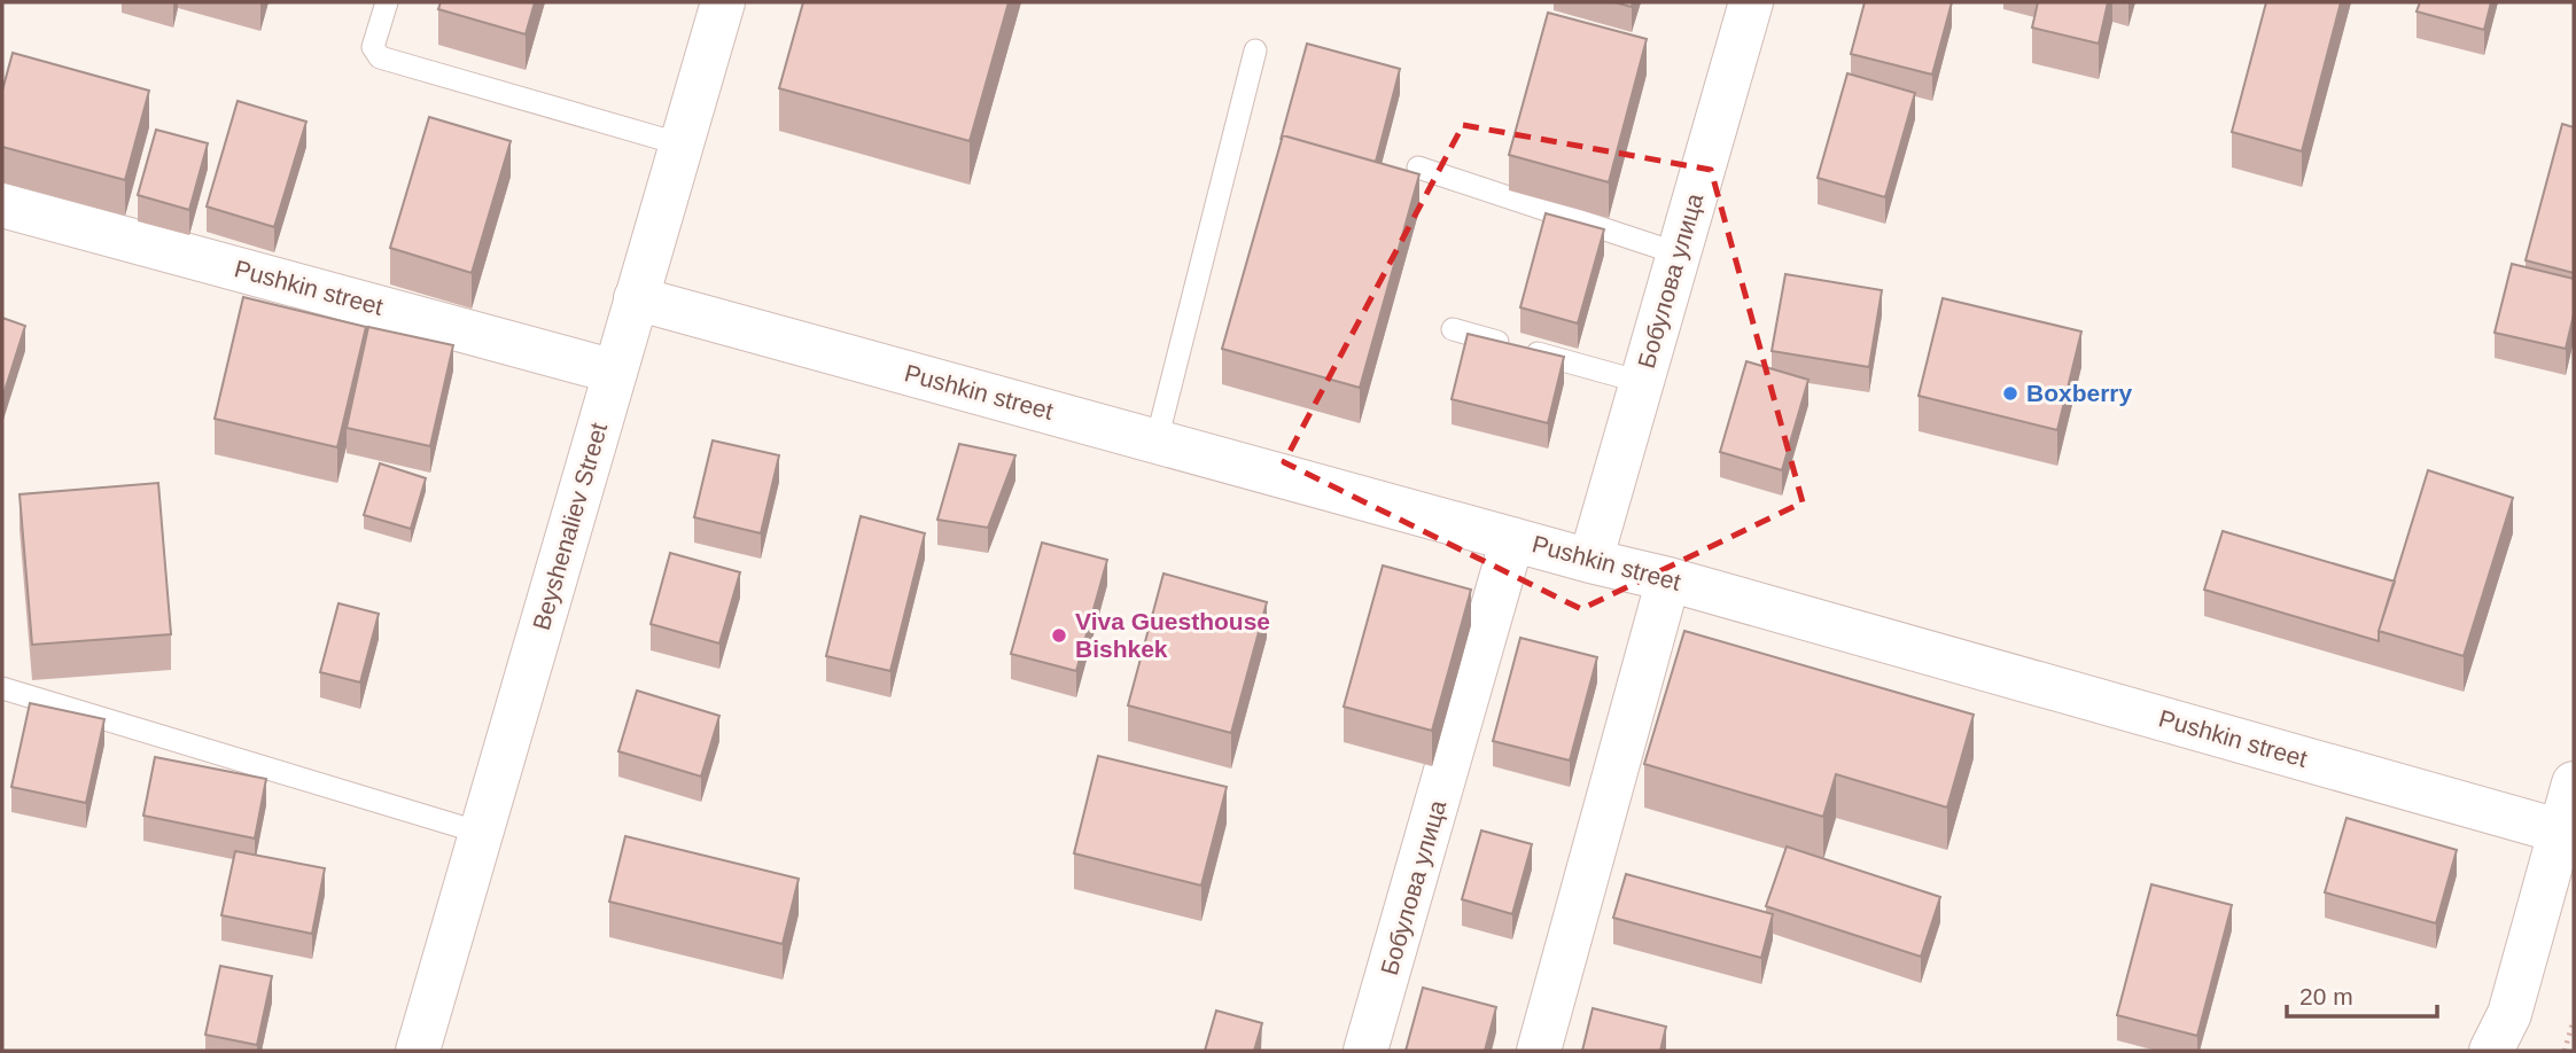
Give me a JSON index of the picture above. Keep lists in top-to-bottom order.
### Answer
{
  "streets": {
    "street": ["Бобулова улица", "Pushkin street", "Beyshenaliev Street"]
  },
  "crossings": [
    ["Бобулова улица", "Pushkin street"],
    ["Pushkin street", "Beyshenaliev Street"]
  ],
  "places": ["Boxberry", "Viva Guesthouse Bishkek"],
  "scale_bar": "20 m"
}
